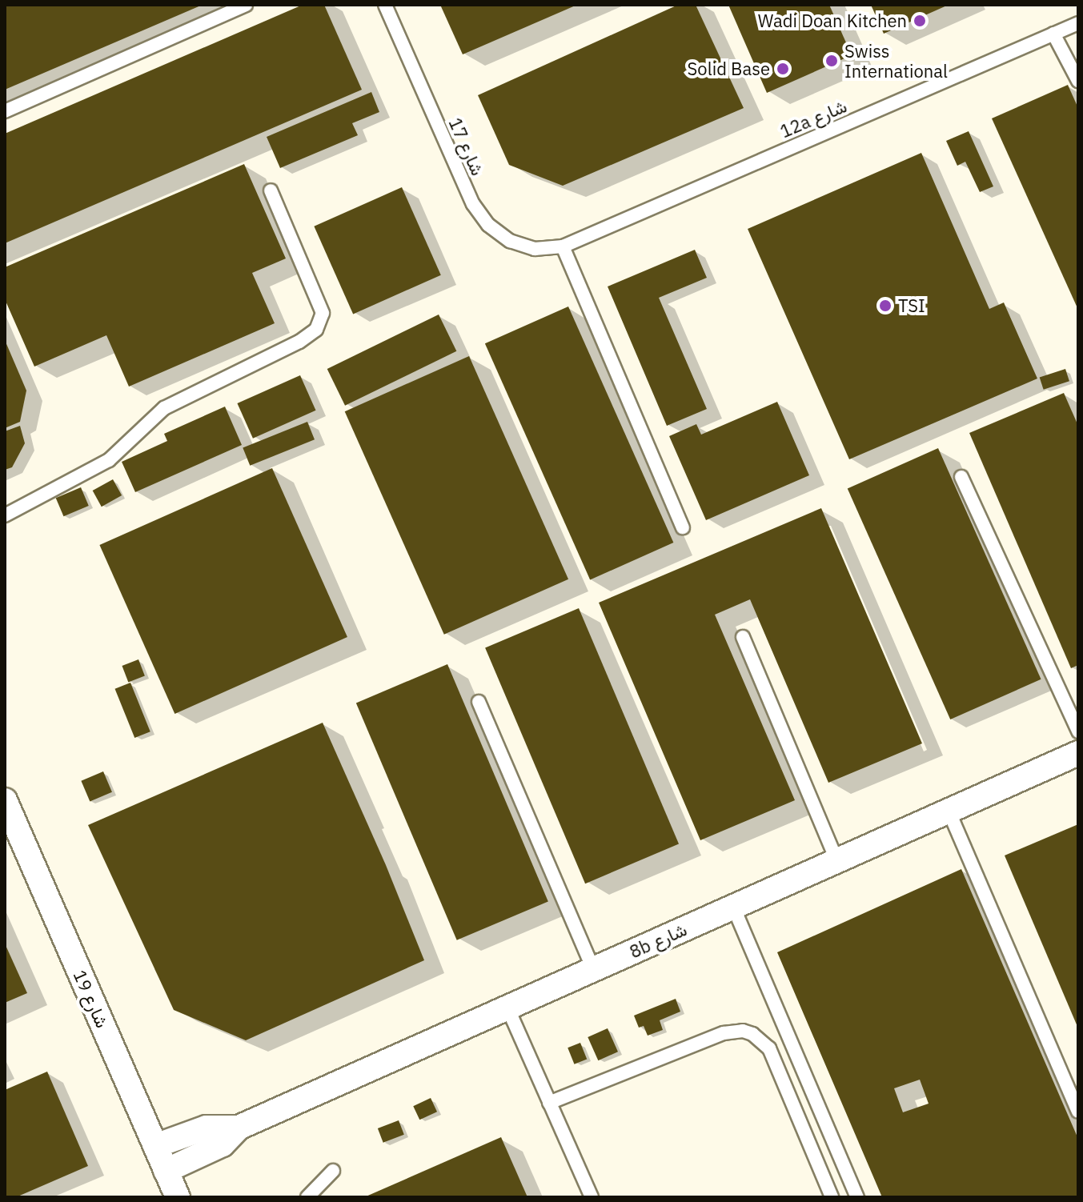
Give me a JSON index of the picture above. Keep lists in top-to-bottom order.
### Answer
{
  "streets": {
    "street": ["8b شارع", "شارع 19"],
    "lane": ["12a شارع", "شارع 17"]
  },
  "crossings": [
    ["12a شارع", "شارع 17"],
    ["8b شارع", "شارع 19"]
  ],
  "places": [
    "Wadi Doan Kitchen",
    "Swiss International",
    "Solid Base",
    "TSI"
  ]
}
